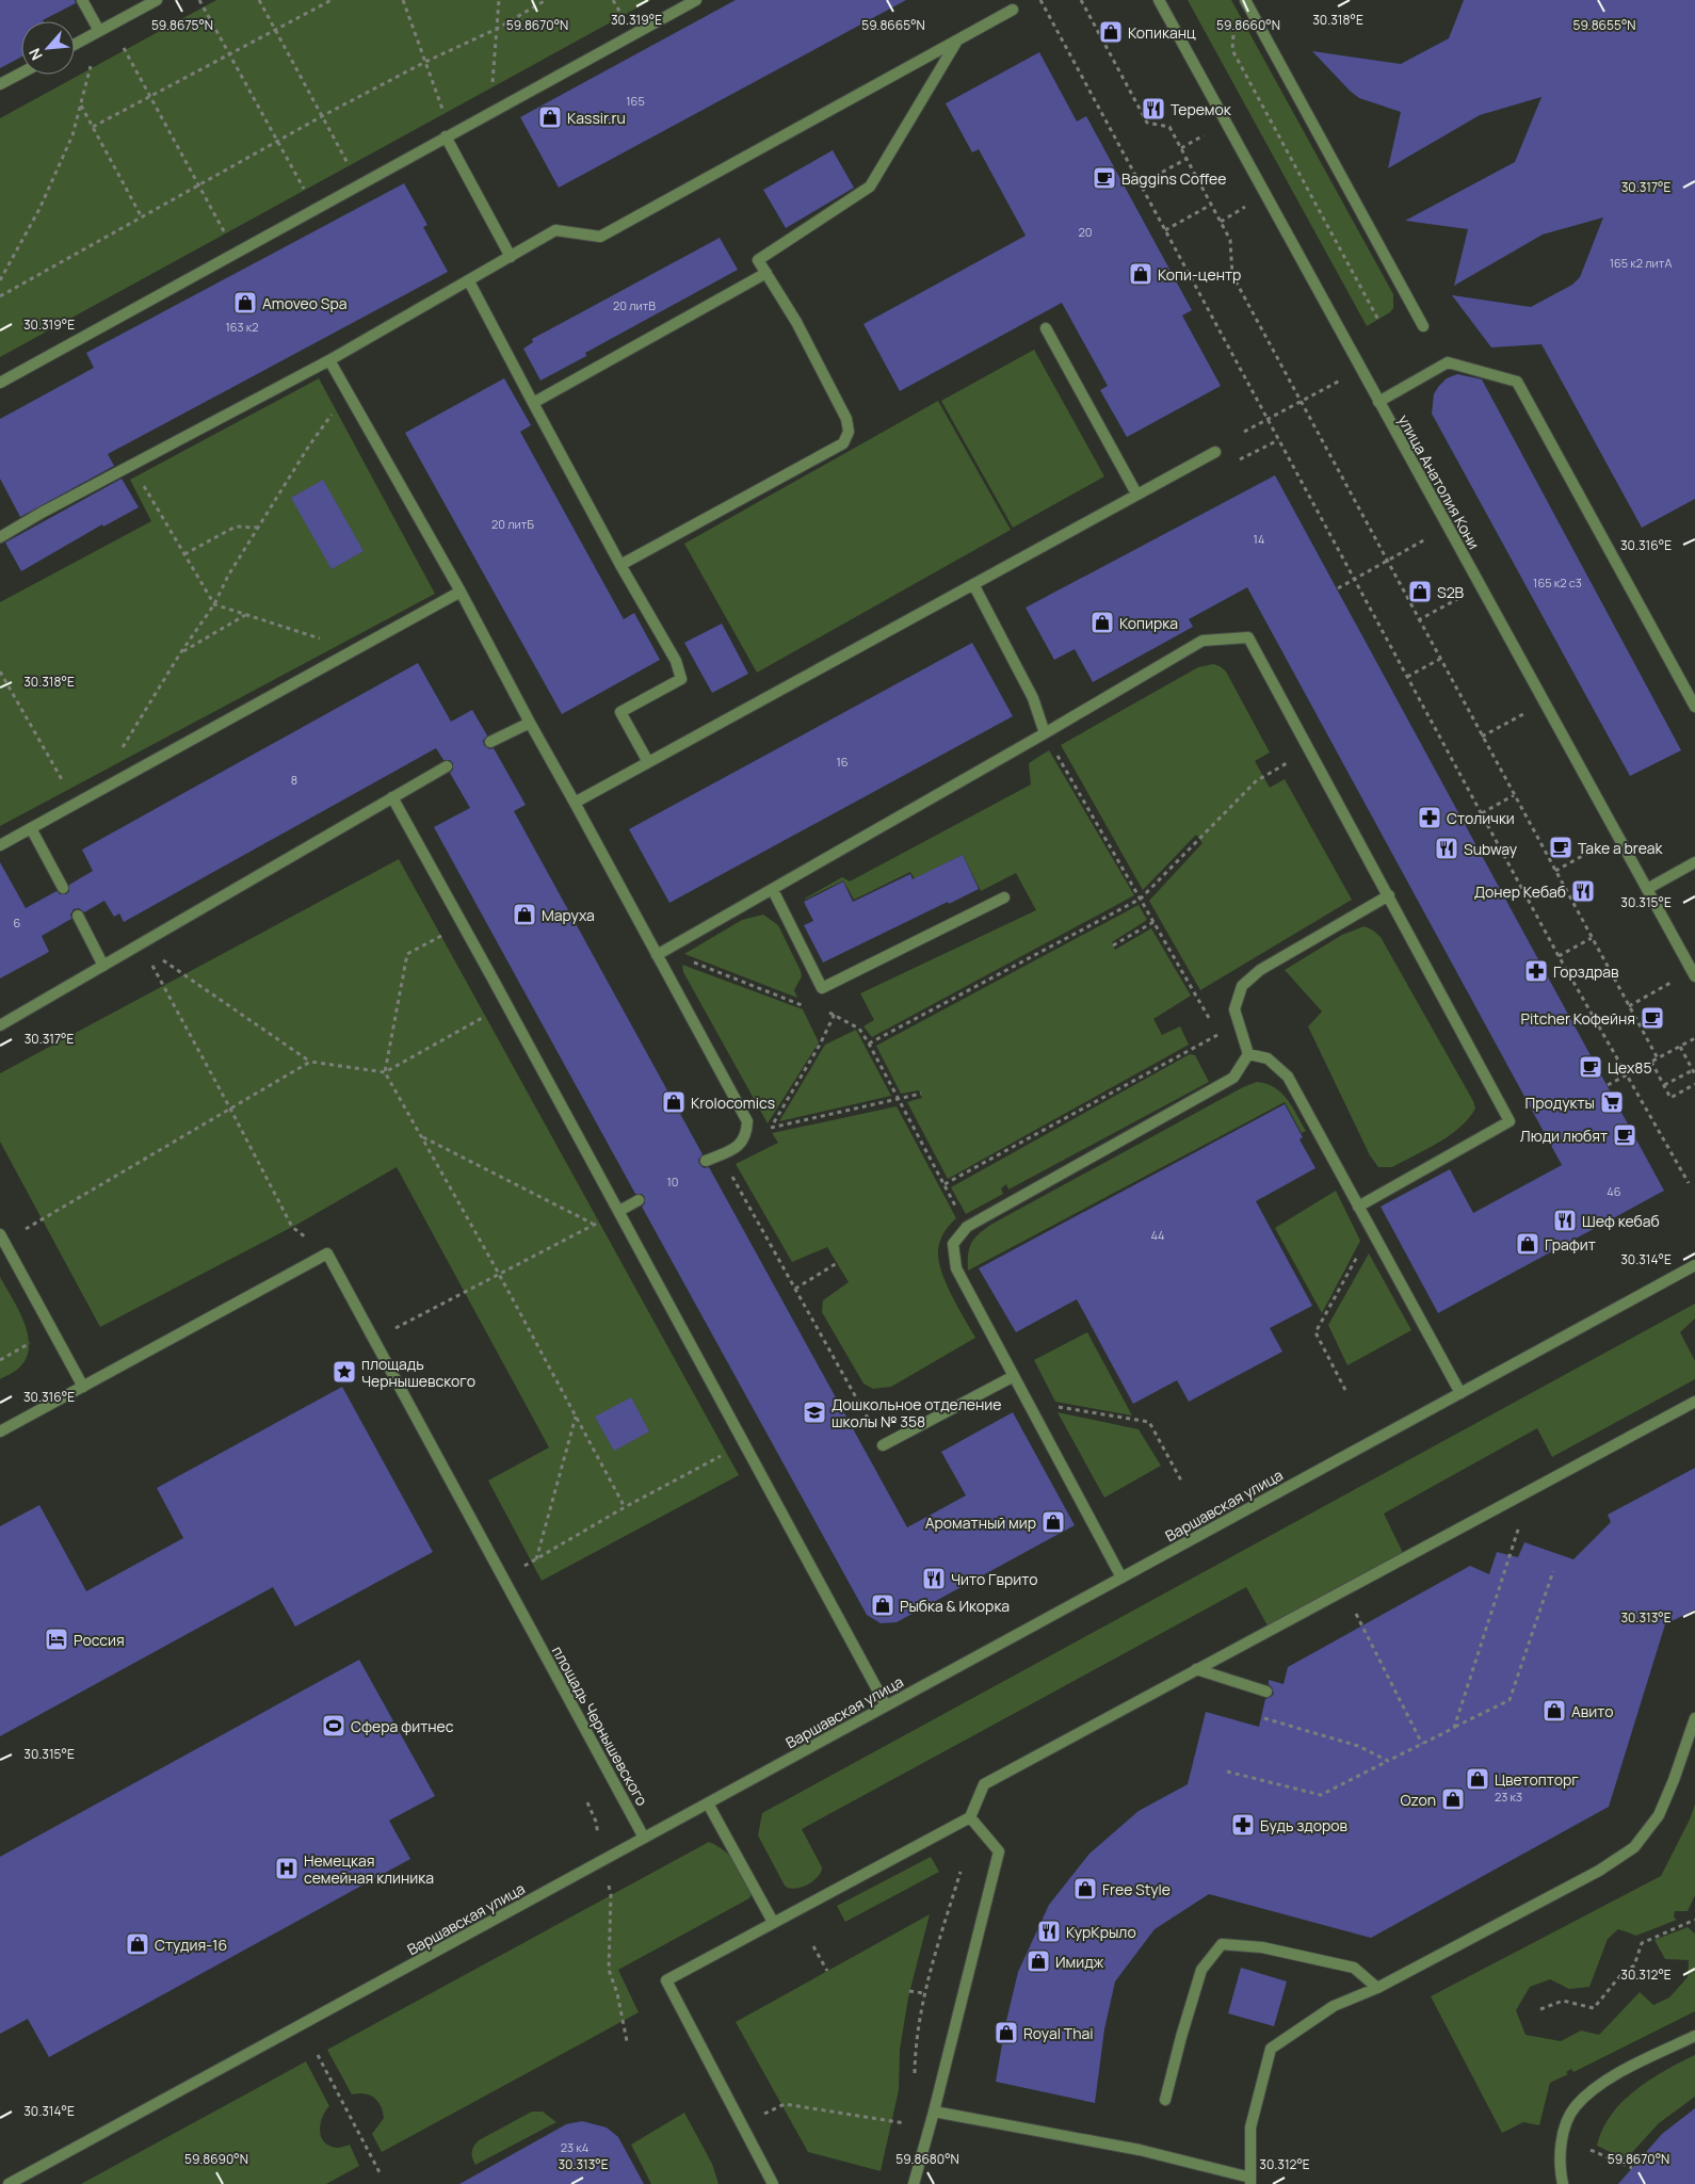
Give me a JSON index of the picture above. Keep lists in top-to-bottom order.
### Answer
{
  "streets": {
    "street": ["улица Анатолия Кони", "Варшавская улица", "площадь Чернышевского"]
  },
  "crossings": [
    ["Варшавская улица", "площадь Чернышевского"]
  ],
  "places": {
    "shop": [
      "Копиканц",
      "Kassir.ru",
      "Копи-центр",
      "Amoveo Spa",
      "S2B",
      "Копирка",
      "Маруха",
      "Krolocomics",
      "Графит",
      "Ароматный мир",
      "Рыбка & Икорка",
      "Авито",
      "Цветопторг",
      "Ozon",
      "Free Style",
      "Студия-16",
      "Имидж",
      "Royal Thai"
    ],
    "restaurant": [
      "Теремок",
      "Subway",
      "Донер Кебаб",
      "Шеф кебаб",
      "Чито Гврито",
      "КурКрыло"
    ],
    "cafe": [
      "Baggins Coffee",
      "Take a break",
      "Pitcher Кофейня",
      "Цех85",
      "Люди любят"
    ],
    "pharmacy": ["Столички", "Горздрав", "Будь здоров"],
    "supermarket": ["Продукты"],
    "place": ["площадь Чернышевского"],
    "school or university": ["Дошкольное отделение школы № 358"],
    "hotel": ["Россия"],
    "sports": ["Сфера фитнес"],
    "hospital": ["Немецкая семейная клиника"]
  },
  "house_numbers": [
    "165",
    "20",
    "165 к2 литА",
    "20 литВ",
    "163 к2",
    "20 литБ",
    "14",
    "165 к2 с3",
    "16",
    "8",
    "6",
    "10",
    "46",
    "44",
    "23 к3",
    "23 к4"
  ],
  "north": "bottom left",
  "coordinates": [
    "30.318°E",
    "30.319°E",
    "59.8675°N",
    "59.8670°N",
    "59.8665°N",
    "59.8660°N",
    "59.8655°N",
    "30.317°E",
    "30.316°E",
    "30.315°E",
    "30.314°E",
    "30.313°E",
    "30.312°E",
    "59.8690°N",
    "59.8680°N"
  ]
}
